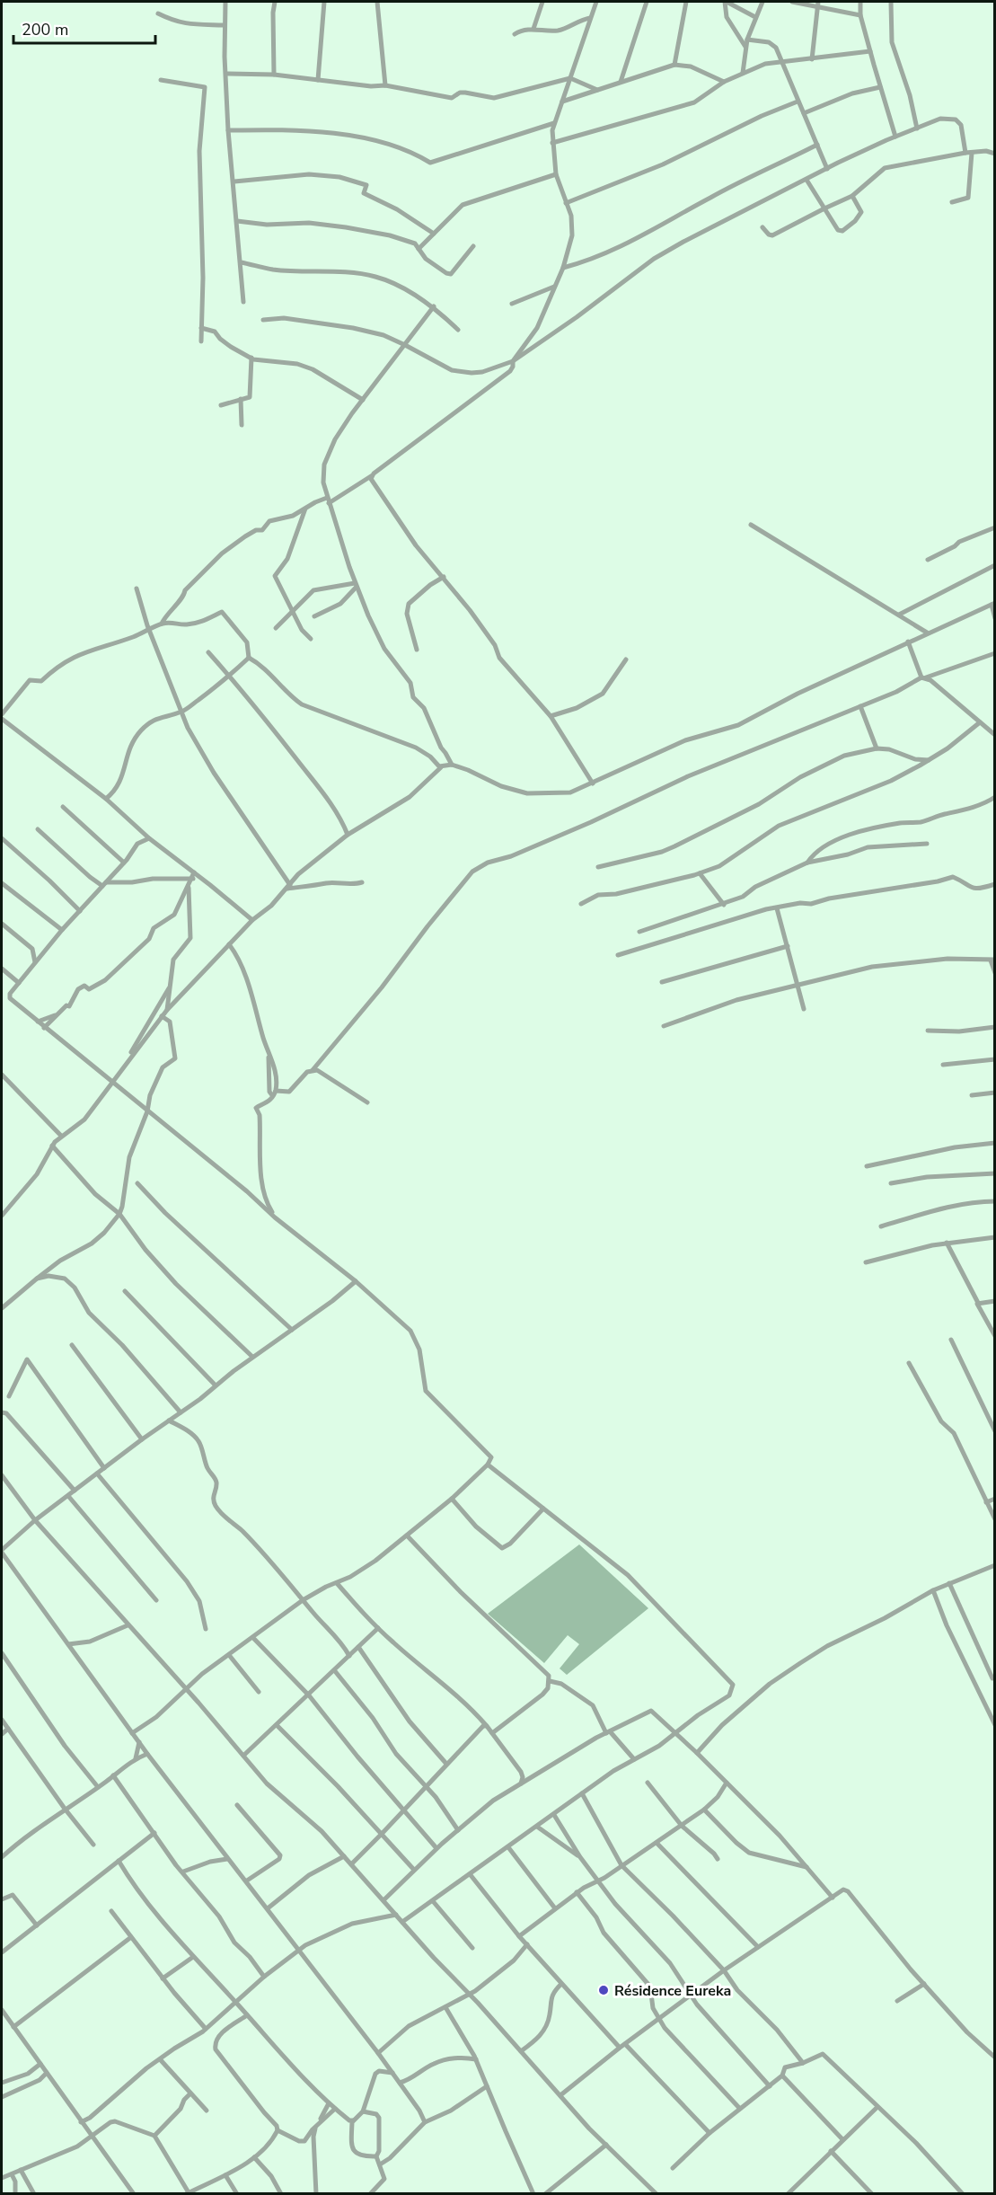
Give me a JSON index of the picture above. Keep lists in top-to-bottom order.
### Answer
{
  "places": ["Résidence Eureka"],
  "scale_bar": "200 m"
}
